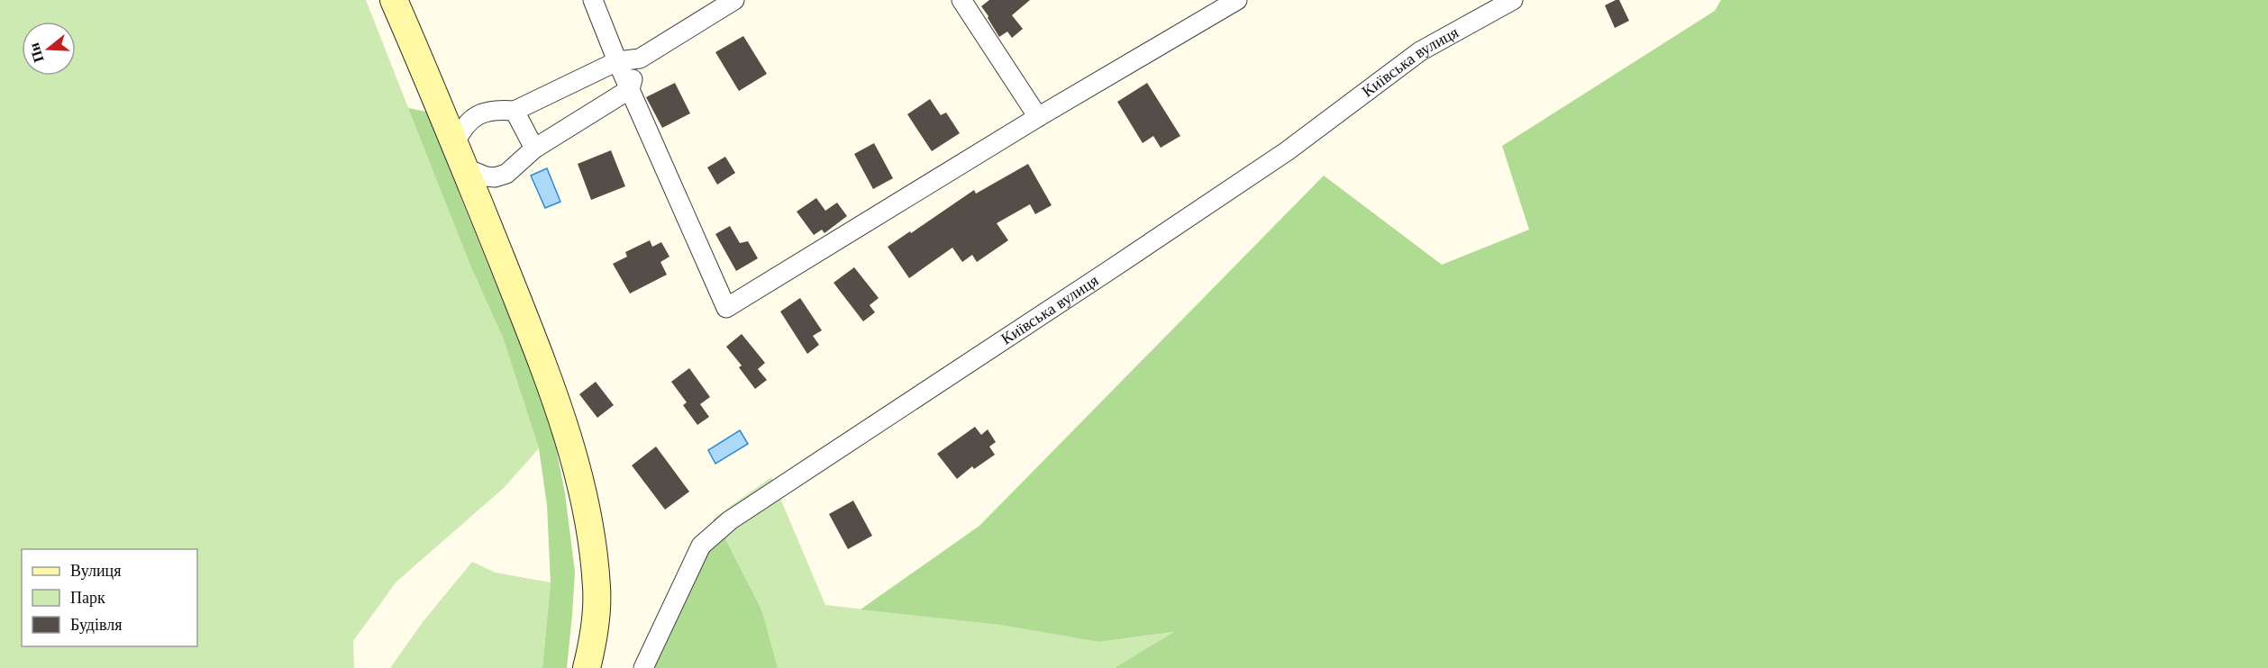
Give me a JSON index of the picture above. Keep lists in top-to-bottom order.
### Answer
{
  "streets": {
    "street": ["Київська вулиця"]
  },
  "legend": ["Вулиця", "Парк", "Будівля"],
  "north": "left"
}
